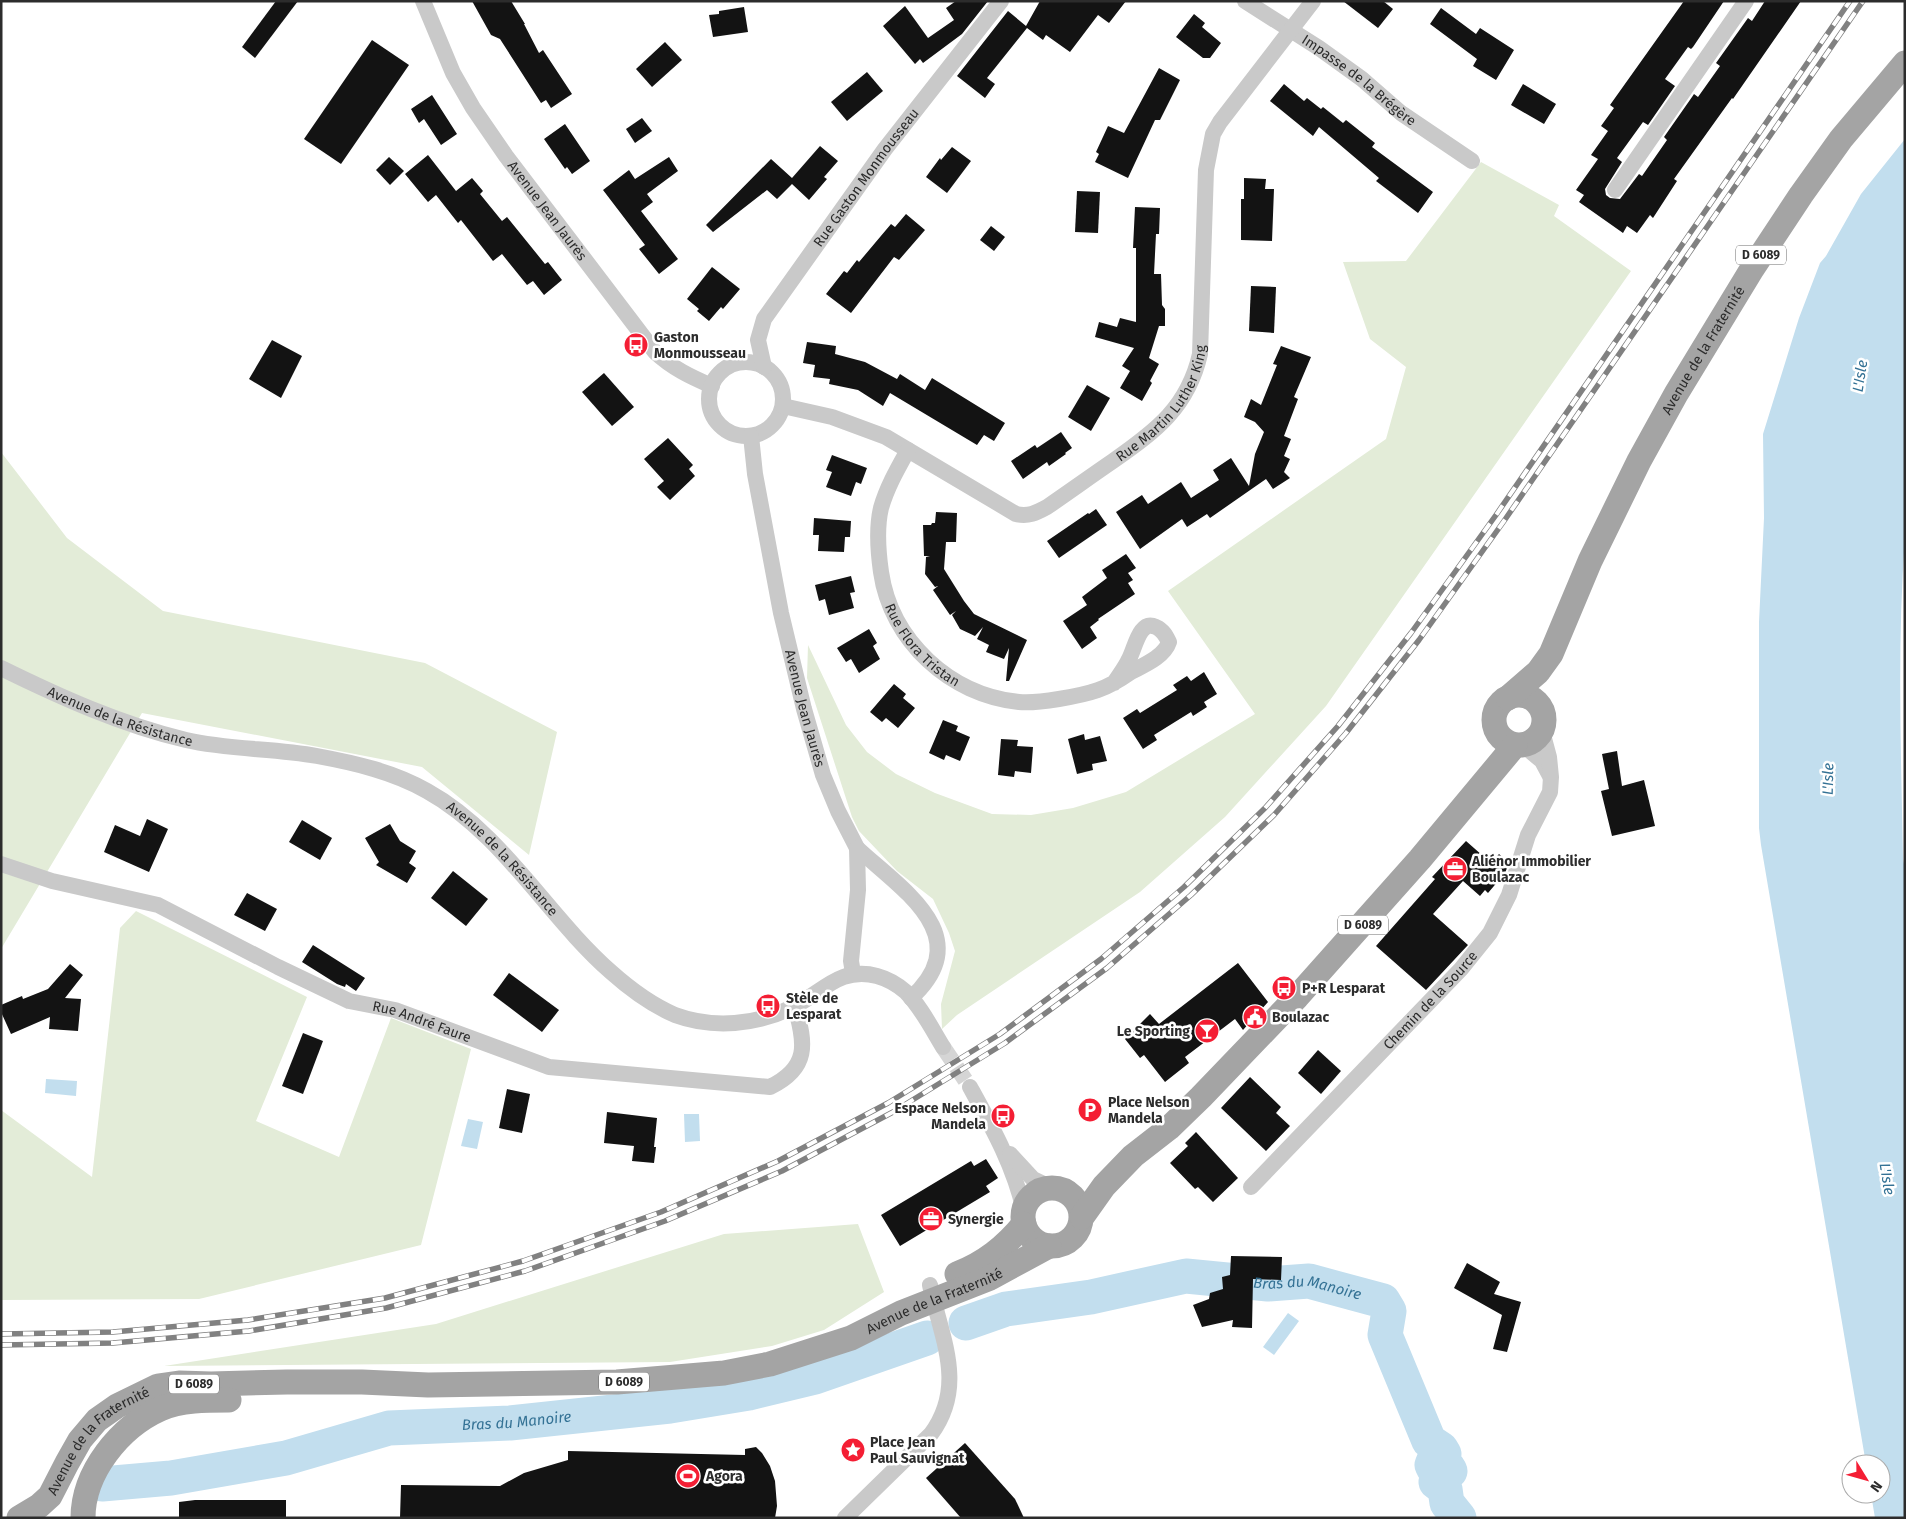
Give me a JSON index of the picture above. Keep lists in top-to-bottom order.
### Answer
{
  "streets": {
    "main road": ["D 6089", "Avenue de la Fraternité"],
    "street": [
      "Impasse de la Brégère",
      "Rue Gaston Monmousseau",
      "Avenue Jean Jaurès",
      "Rue Martin Luther King",
      "Rue Flora Tristan",
      "Avenue de la Résistance",
      "Chemin de la Source",
      "Rue André Faure"
    ]
  },
  "crossings": [
    ["Impasse de la Brégère", "Rue Martin Luther King"],
    ["Rue Gaston Monmousseau", "Avenue Jean Jaurès"],
    ["Rue Gaston Monmousseau", "Rue Martin Luther King"],
    ["Avenue Jean Jaurès", "Rue Martin Luther King"],
    ["Avenue Jean Jaurès", "Avenue de la Résistance"],
    ["D 6089", "Avenue de la Fraternité"],
    ["D 6089", "Chemin de la Source"],
    ["Rue Martin Luther King", "Rue Flora Tristan"],
    ["Avenue de la Résistance", "Rue André Faure"]
  ],
  "water": ["L'Isle", "Bras du Manoire"],
  "places": {
    "bus stop": [
      "Gaston Monmousseau",
      "P+R Lesparat",
      "Stèle de Lesparat",
      "Espace Nelson Mandela"
    ],
    "office": ["Aliénor Immobilier Boulazac", "Synergie"],
    "public building": ["Boulazac"],
    "bar": ["Le Sporting"],
    "parking": ["Place Nelson Mandela"],
    "place": ["Place Jean Paul Sauvignat"],
    "sports": ["Agora"]
  },
  "north": "bottom right"
}
